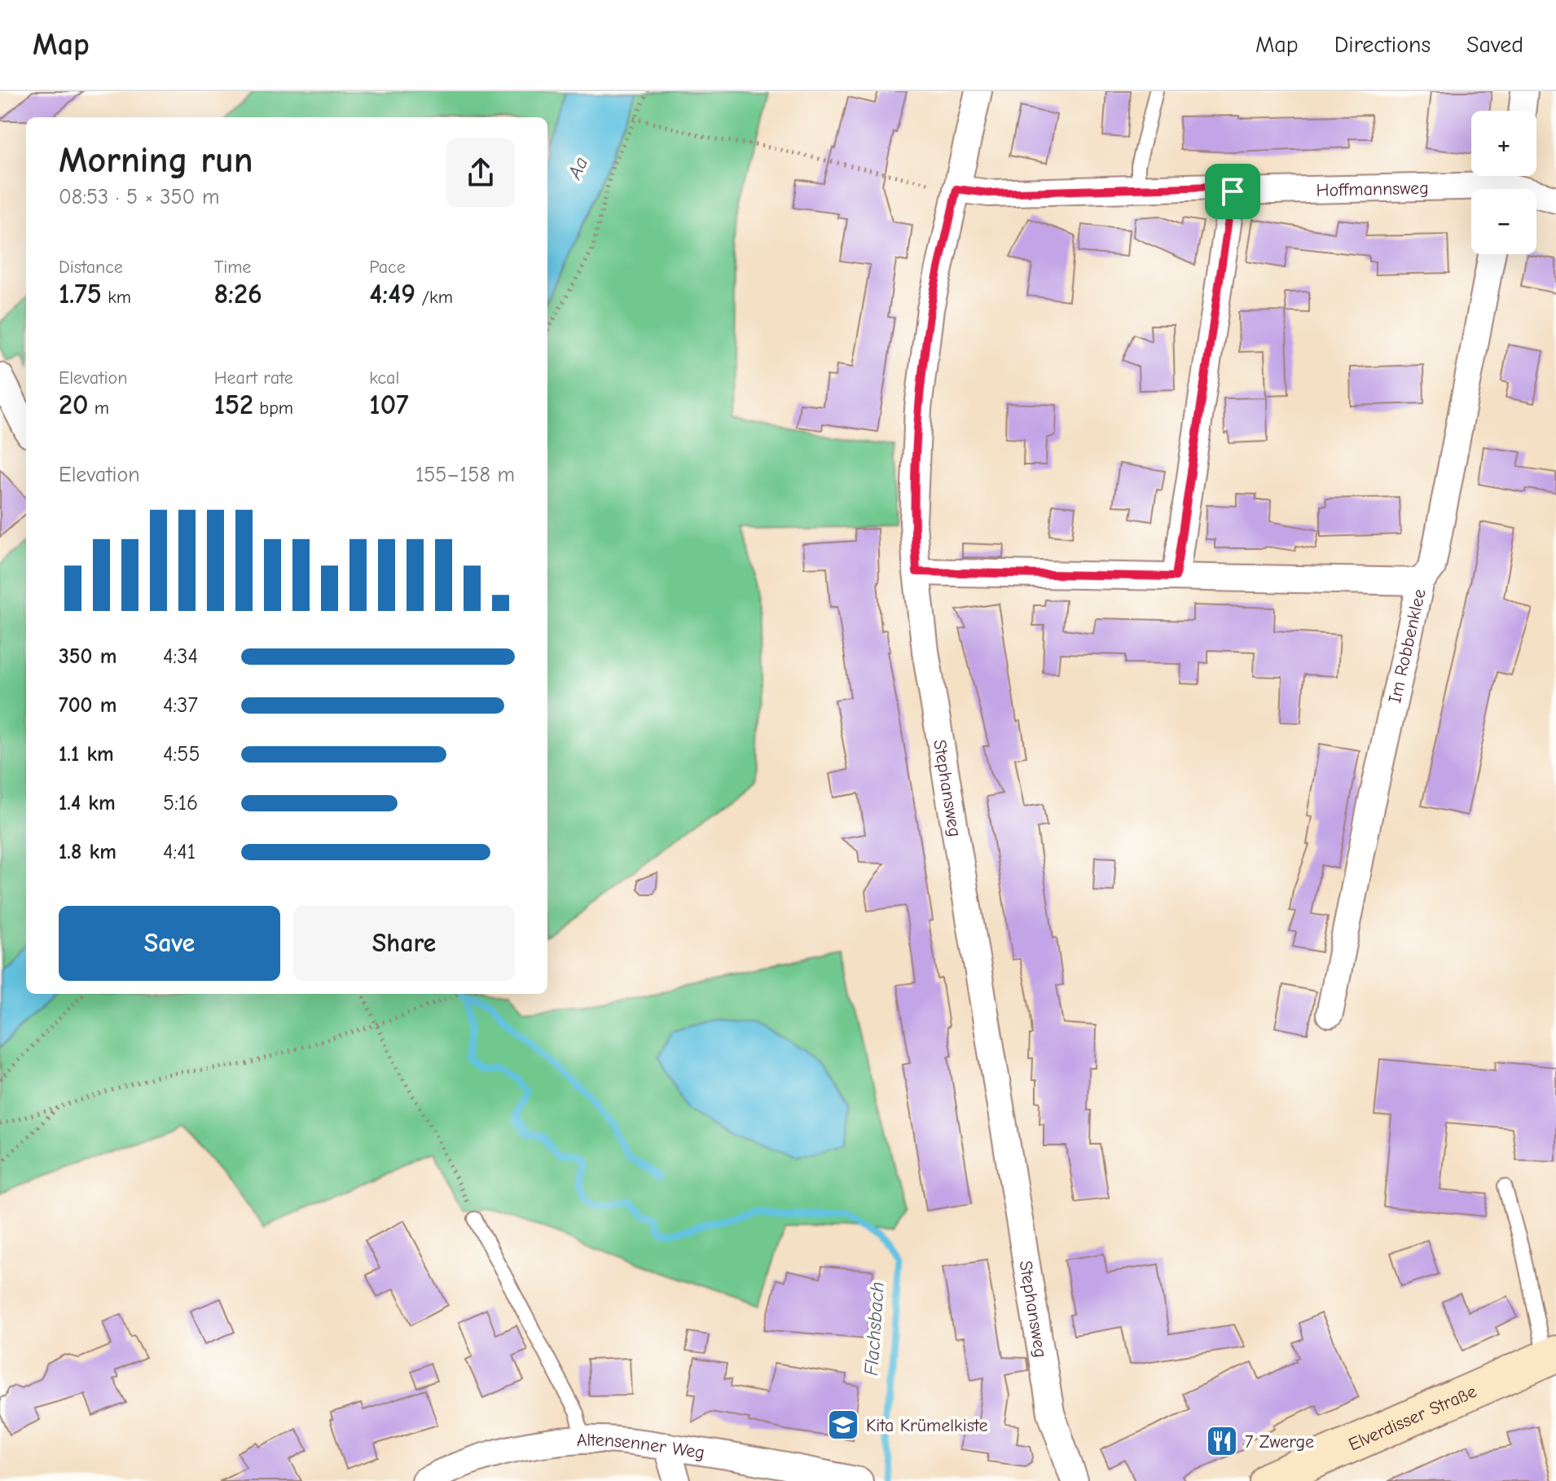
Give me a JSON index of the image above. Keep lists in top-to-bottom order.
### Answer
{
  "streets": {
    "main road": ["Elverdisser Straße"],
    "street": [
      "Hoffmannsweg",
      "Im Robbenklee",
      "Stephansweg",
      "Altensenner Weg"
    ]
  },
  "crossings": [
    ["Hoffmannsweg", "Stephansweg"]
  ],
  "water": ["Aa", "Flachsbach"],
  "places": {
    "school or university": ["Kita Krümelkiste"],
    "restaurant": ["7 Zwerge"]
  },
  "page": {
    "header": "Map",
    "nav": ["Map", "Directions", "Saved"],
    "map_buttons": ["+", "−"],
    "heading": ["Morning run", "08:53 · 5 × 350 m"],
    "stats": [
      ["Distance", "1.75 km"],
      ["Time", "8:26"],
      ["Pace", "4:49 /km"],
      ["Elevation", "20 m"],
      ["Heart rate", "152 bpm"],
      ["kcal", "107"]
    ],
    "chart": ["Elevation", "155–158 m"],
    "list": [
      {
        "name": "350 m",
        "note": "4:34"
      },
      {
        "name": "700 m",
        "note": "4:37"
      },
      {
        "name": "1.1 km",
        "note": "4:55"
      },
      {
        "name": "1.4 km",
        "note": "5:16"
      },
      {
        "name": "1.8 km",
        "note": "4:41"
      }
    ],
    "buttons": ["Save", "Share"]
  }
}
